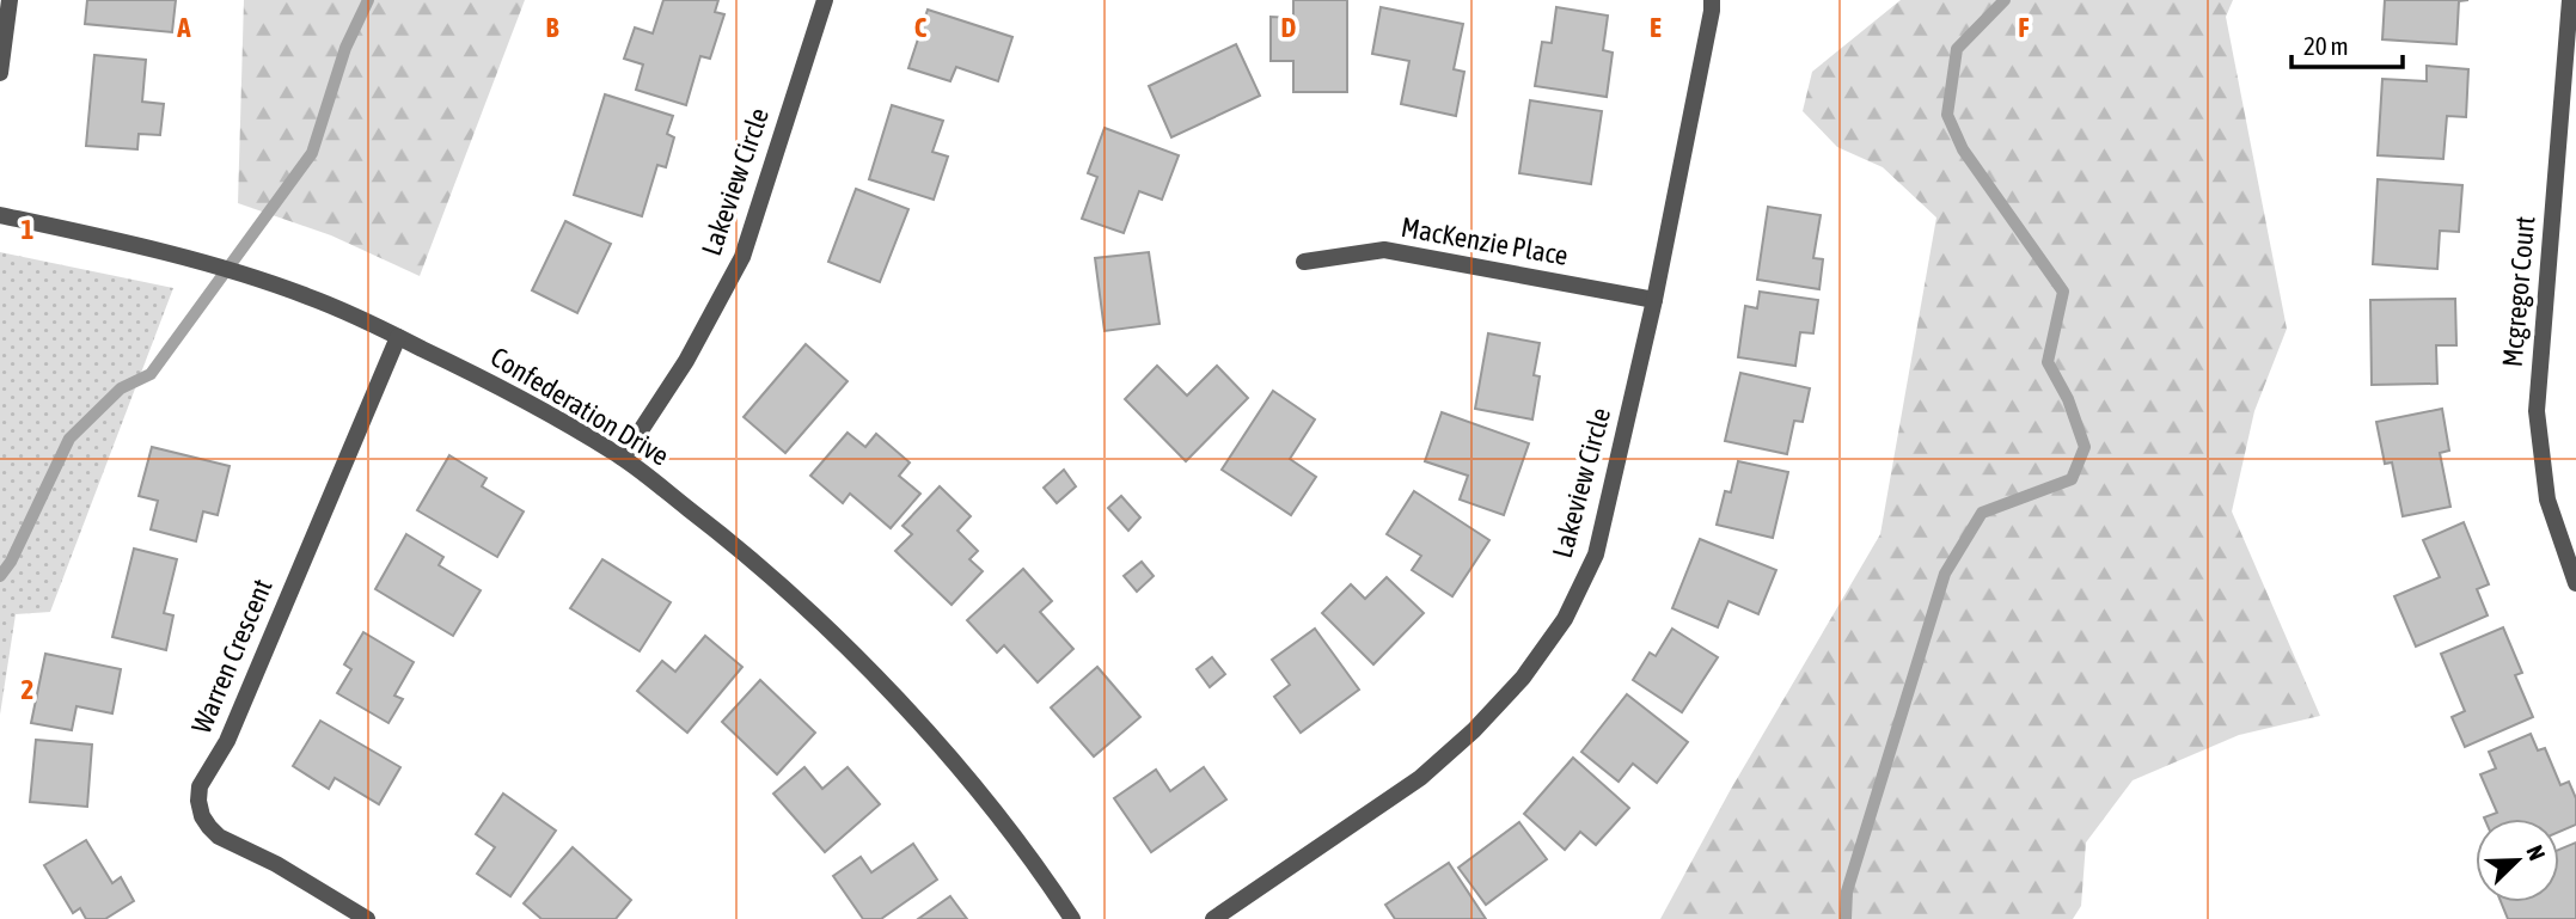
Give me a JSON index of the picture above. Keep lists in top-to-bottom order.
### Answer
{
  "streets": {
    "street": [
      "Lakeview Circle",
      "MacKenzie Place",
      "Mcgregor Court",
      "Confederation Drive",
      "Warren Crescent"
    ]
  },
  "crossings": [
    ["Lakeview Circle", "MacKenzie Place"],
    ["Lakeview Circle", "Confederation Drive"],
    ["Confederation Drive", "Warren Crescent"]
  ],
  "scale_bar": "20 m",
  "north": "top right",
  "grid": {
    "columns": [
      "A",
      "B",
      "C",
      "D",
      "E",
      "F"
    ],
    "rows": ["1", "2"]
  }
}
